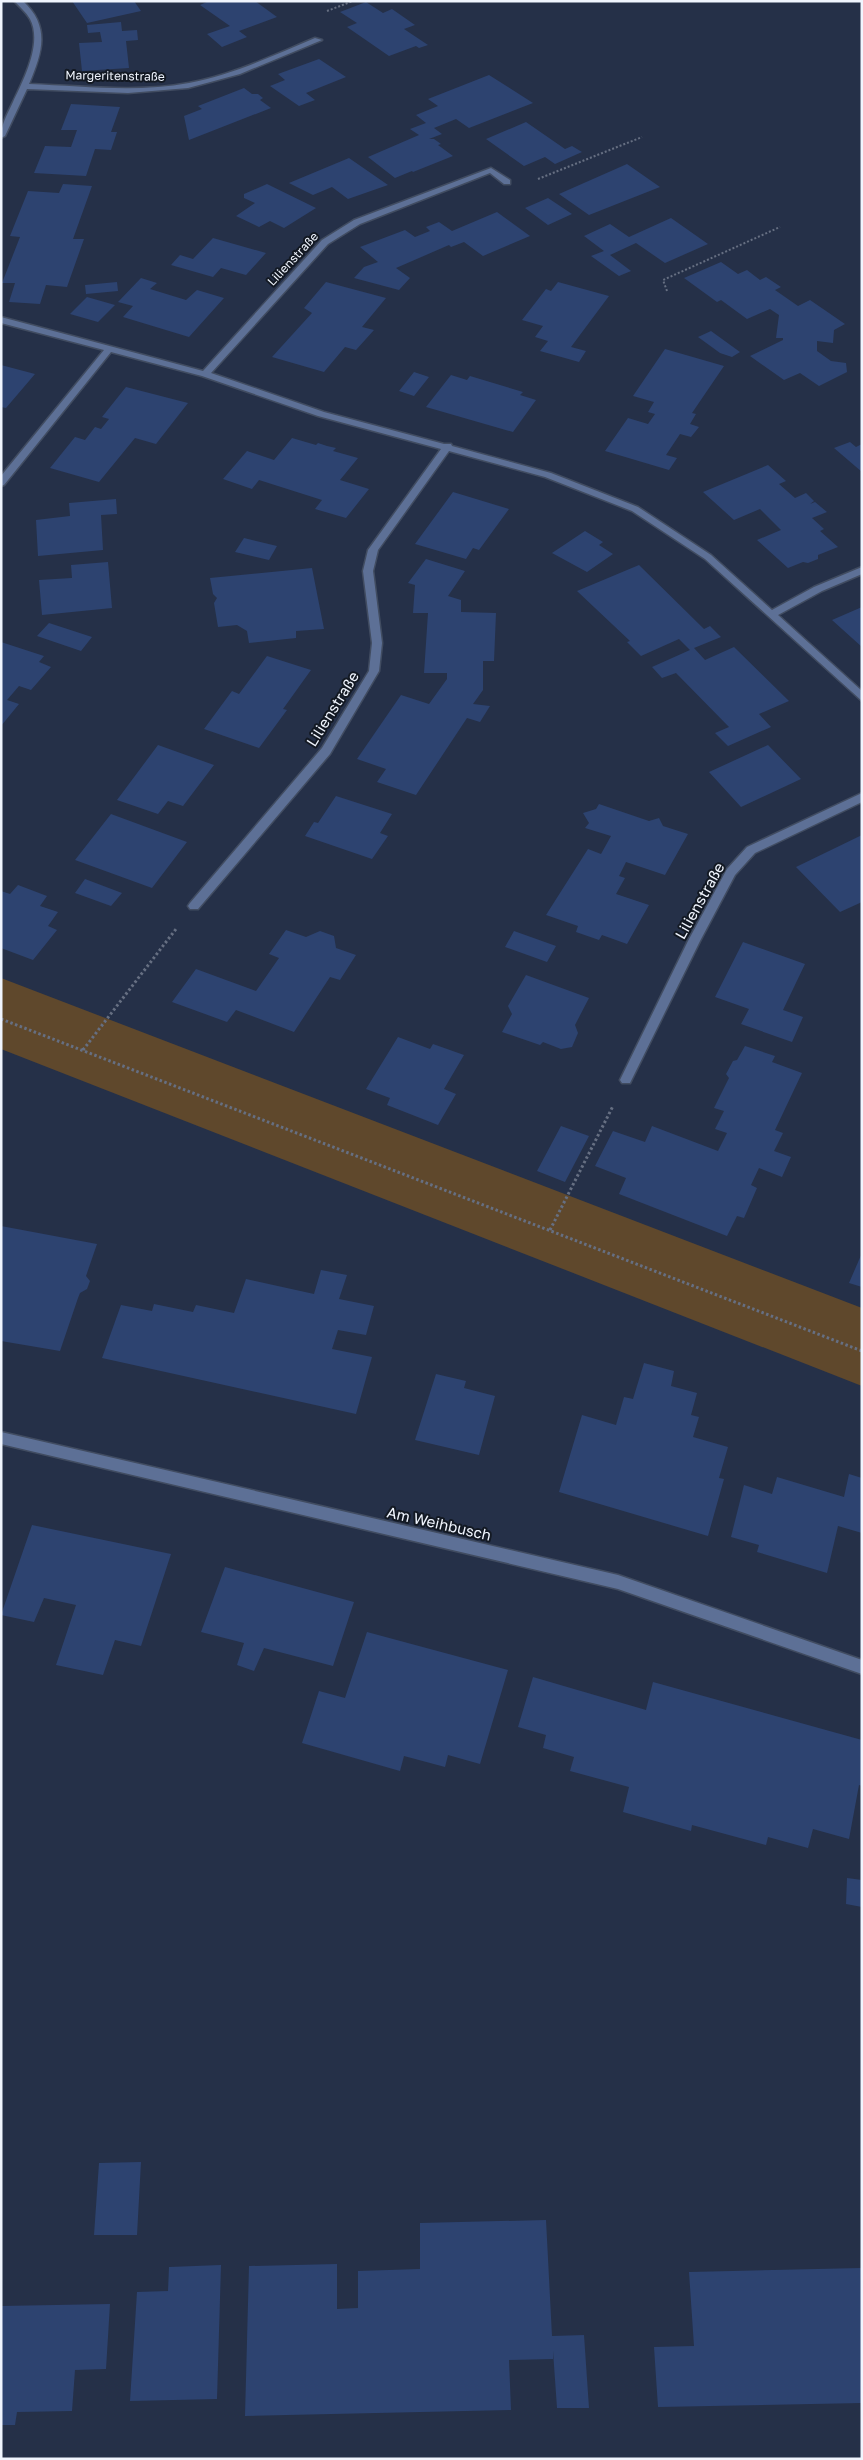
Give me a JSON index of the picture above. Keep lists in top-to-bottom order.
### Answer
{
  "streets": {
    "street": ["Margeritenstraße", "Lilienstraße", "Am Weihbusch"]
  }
}
